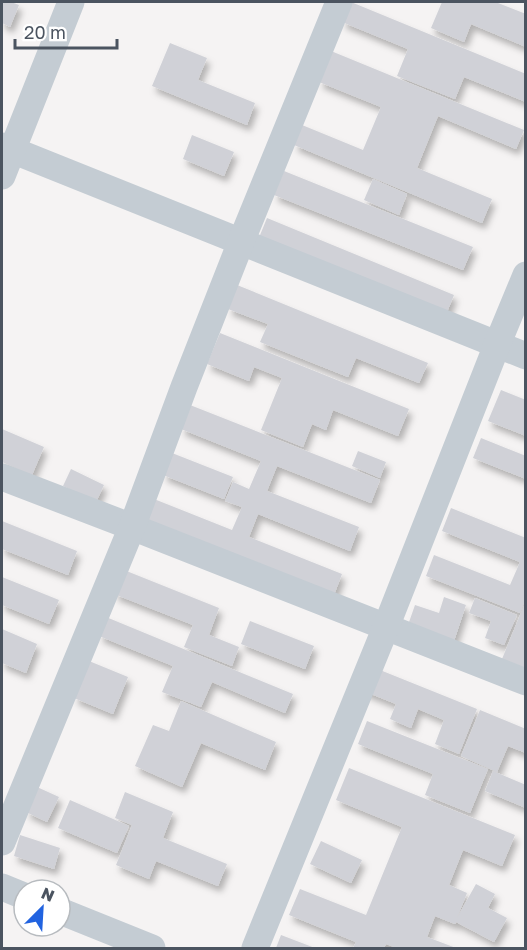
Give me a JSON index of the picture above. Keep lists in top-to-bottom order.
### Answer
{
  "scale_bar": "20 m",
  "north": "top right"
}
